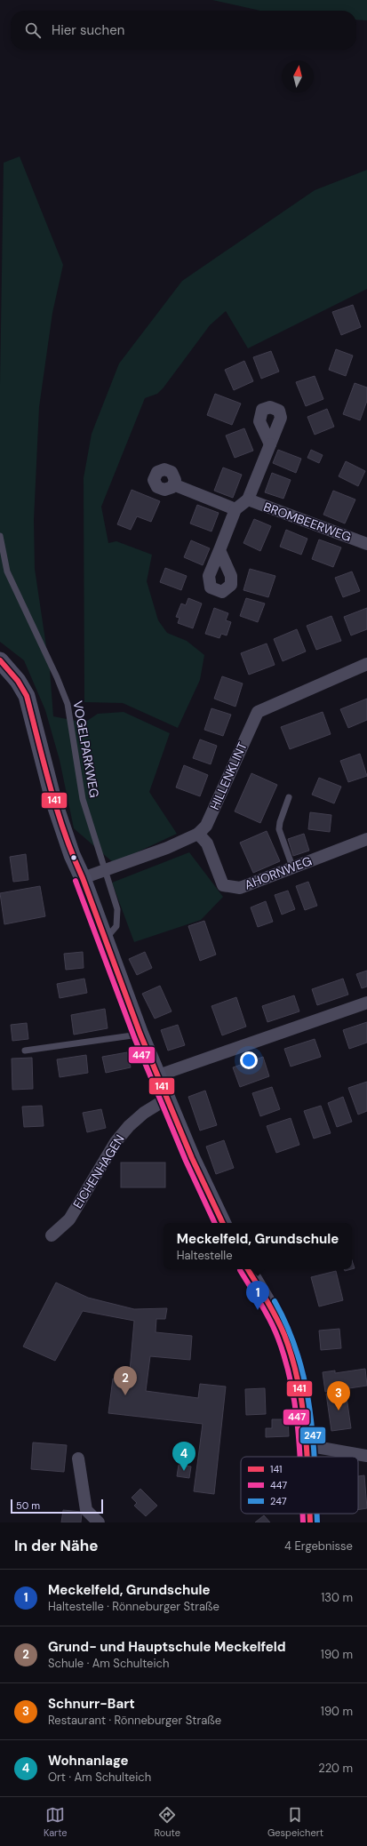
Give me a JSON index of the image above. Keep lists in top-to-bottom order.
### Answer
{
  "streets": {
    "street": [
      "BROMBEERWEG",
      "HILLENKLINT",
      "AHORNWEG",
      "EICHENHAGEN"
    ],
    "lane": ["VOGELPARKWEG"]
  },
  "crossings": [
    ["VOGELPARKWEG", "HILLENKLINT"],
    ["HILLENKLINT", "AHORNWEG"]
  ],
  "lines": ["transit line 141", "transit line 447", "transit line 247"],
  "legend": ["141", "447", "247"],
  "scale_bar": "50 m",
  "north": "top",
  "page": {
    "search": "Hier suchen",
    "popup": ["Meckelfeld, Grundschule", "Haltestelle"],
    "pins": [
      "1",
      "2",
      "3",
      "4"
    ],
    "scale": "50 m",
    "heading": ["In der Nähe", "4 Ergebnisse"],
    "list": [
      {
        "mark": "1",
        "name": "Meckelfeld, Grundschule",
        "note": "Haltestelle · Rönneburger Straße",
        "value": "130 m"
      },
      {
        "mark": "2",
        "name": "Grund- und Hauptschule Meckelfeld",
        "note": "Schule · Am Schulteich",
        "value": "190 m"
      },
      {
        "mark": "3",
        "name": "Schnurr-Bart",
        "note": "Restaurant · Rönneburger Straße",
        "value": "190 m"
      },
      {
        "mark": "4",
        "name": "Wohnanlage",
        "note": "Ort · Am Schulteich",
        "value": "220 m"
      }
    ],
    "nav": ["Karte", "Route", "Gespeichert"]
  }
}
